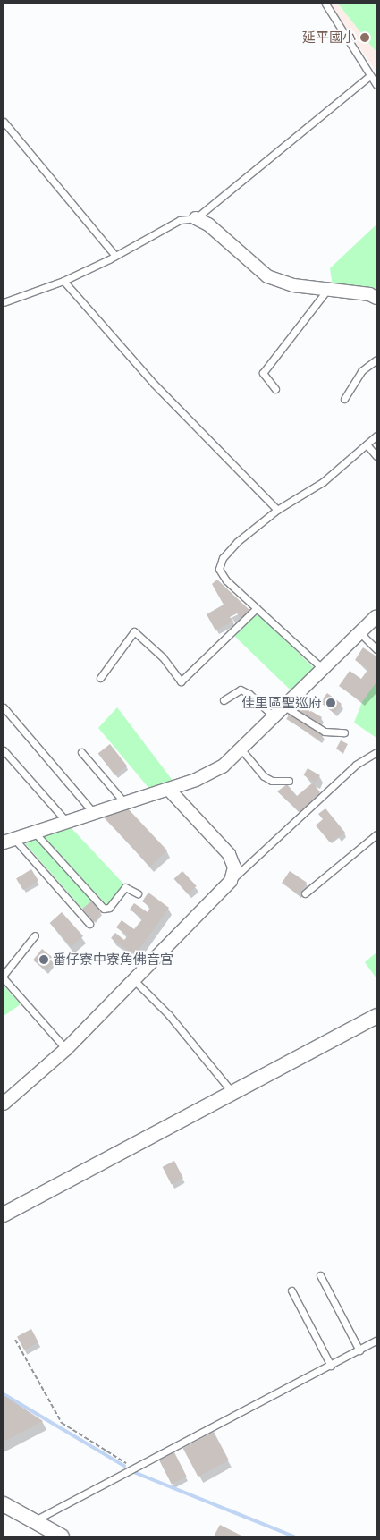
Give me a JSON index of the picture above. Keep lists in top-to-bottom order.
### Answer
{
  "places": ["延平國小", "佳里區聖巡府", "番仔寮中寮角佛音宮"]
}
